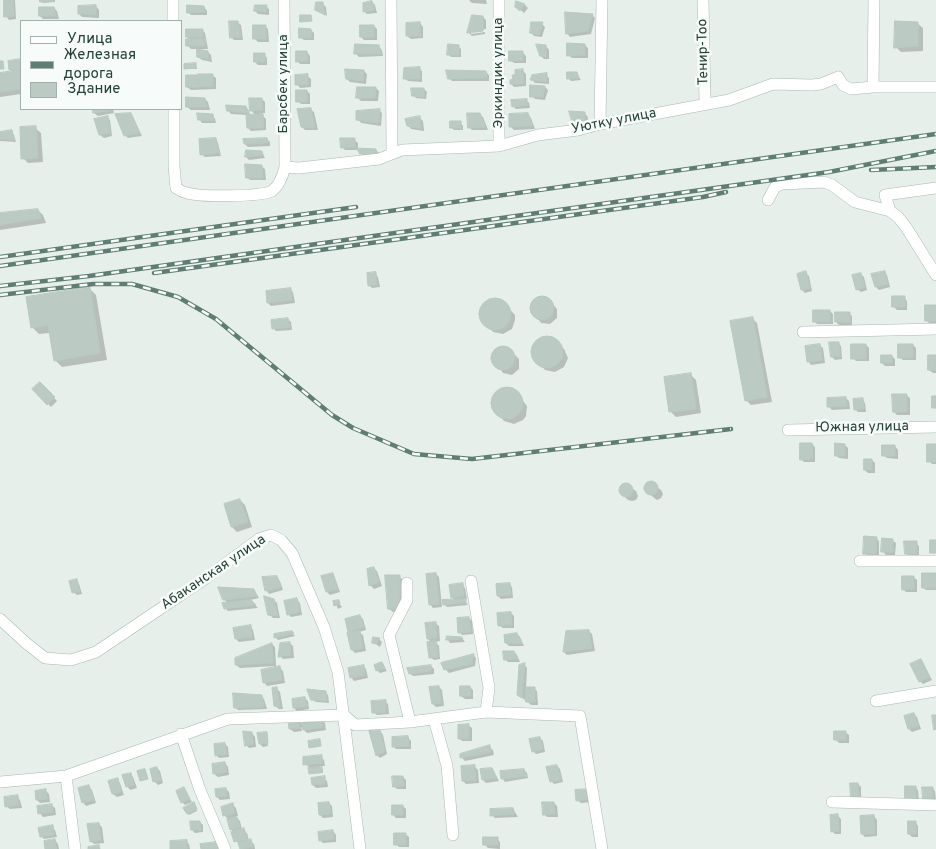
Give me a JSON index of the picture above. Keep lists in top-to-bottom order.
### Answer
{
  "streets": {
    "street": [
      "Тенир-Тоо",
      "Эркиндик улица",
      "Барсбек улица",
      "Уютку улица",
      "Южная улица",
      "Абаканская улица"
    ]
  },
  "crossings": [
    ["Тенир-Тоо", "Уютку улица"],
    ["Эркиндик улица", "Уютку улица"],
    ["Барсбек улица", "Уютку улица"]
  ],
  "legend": ["Улица", "Железная дорога", "Здание"]
}
